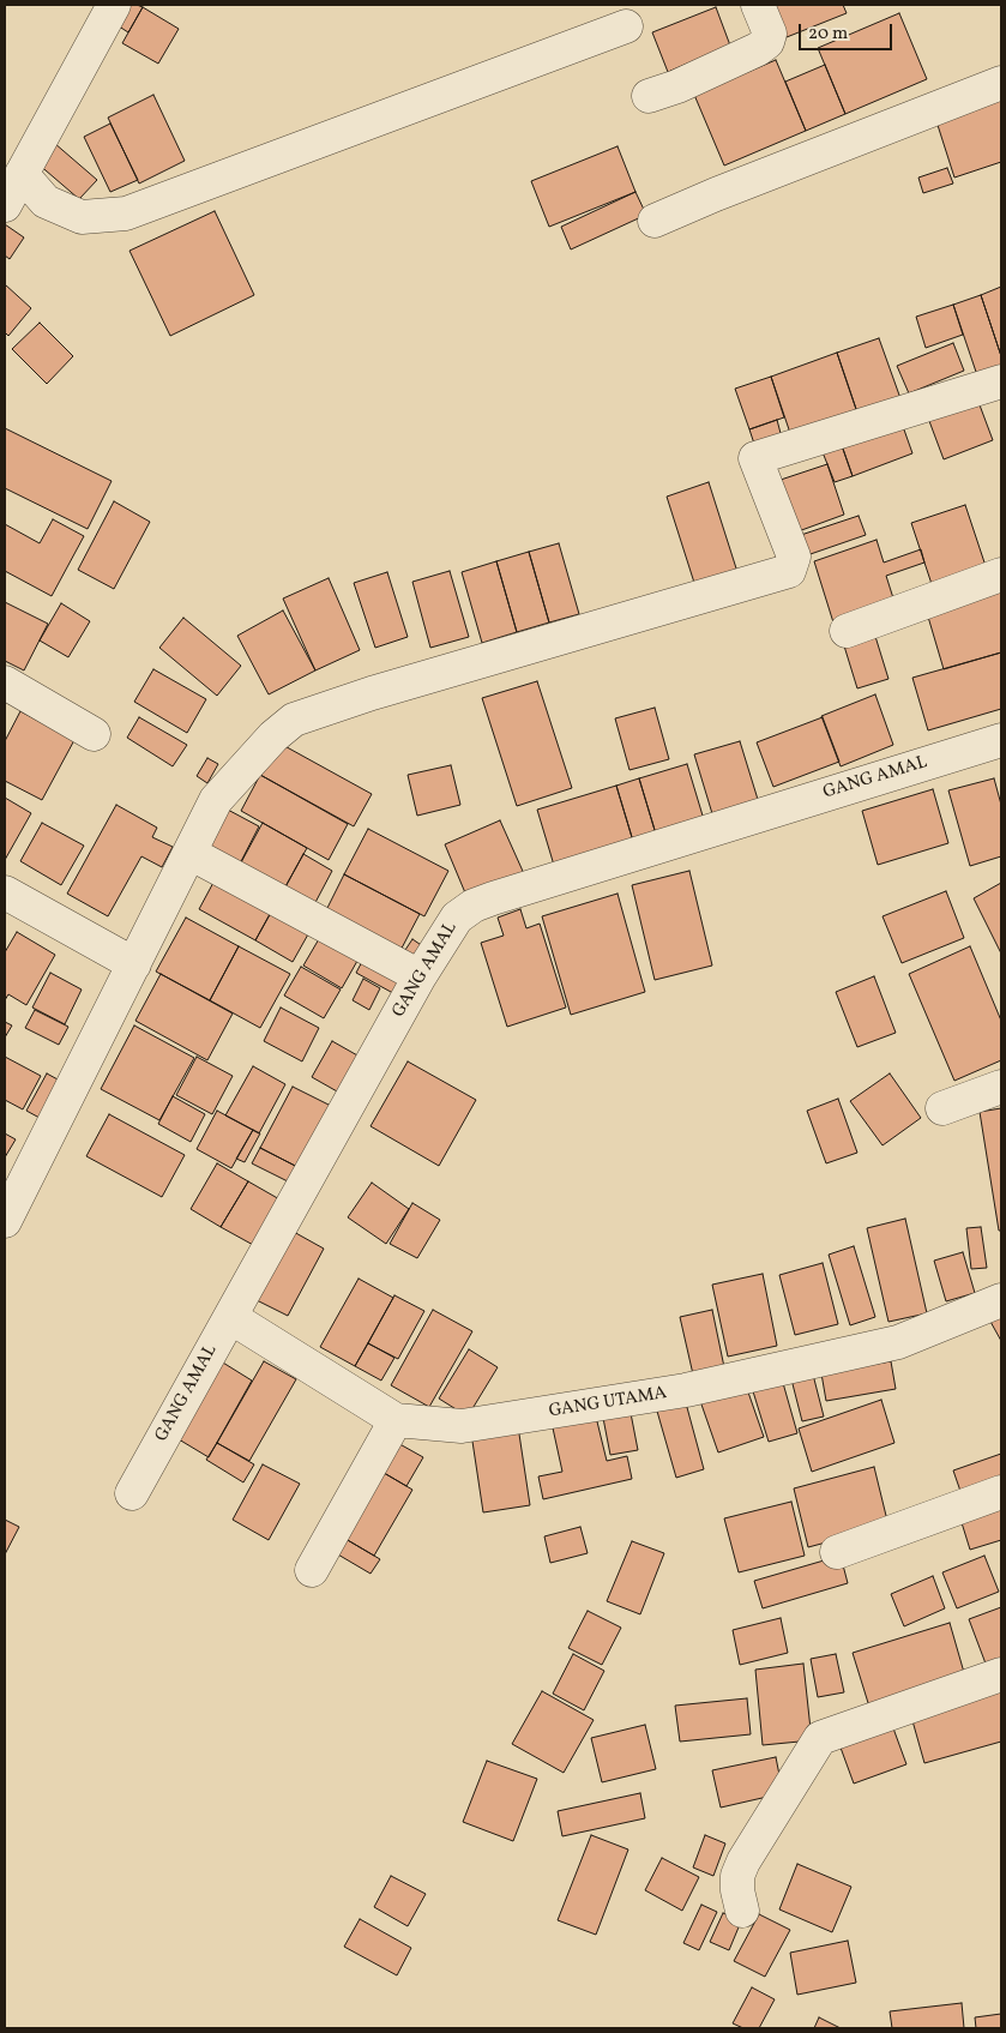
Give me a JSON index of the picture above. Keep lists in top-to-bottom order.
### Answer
{
  "streets": {
    "street": ["GANG AMAL", "GANG UTAMA"]
  },
  "crossings": [
    ["GANG AMAL", "GANG UTAMA"]
  ],
  "scale_bar": "20 m"
}
